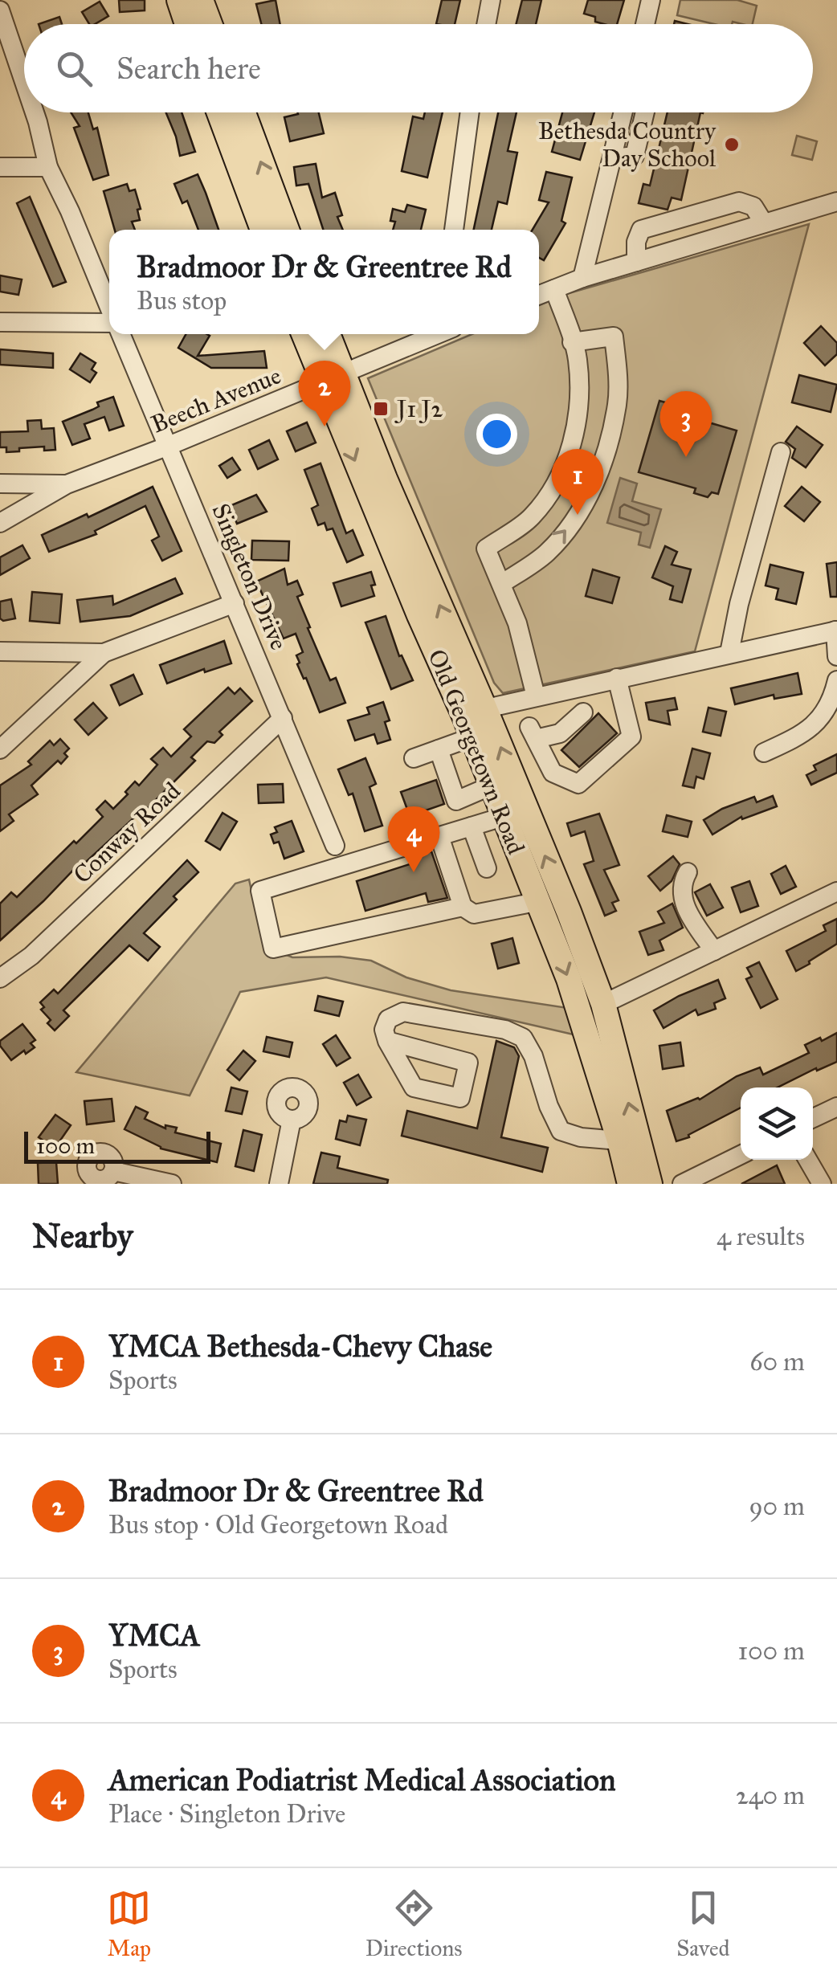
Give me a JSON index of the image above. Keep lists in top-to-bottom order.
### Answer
{
  "streets": {
    "main road": ["Old Georgetown Road"],
    "street": ["Beech Avenue", "Singleton Drive", "Conway Road"]
  },
  "crossings": [
    ["Beech Avenue", "Singleton Drive"],
    ["Beech Avenue", "Old Georgetown Road"],
    ["Singleton Drive", "Conway Road"]
  ],
  "places": {
    "other": ["Bethesda Country Day School"],
    "transit": ["J1 J2"]
  },
  "scale_bar": "100 m",
  "page": {
    "search": "Search here",
    "popup": ["Bradmoor Dr & Greentree Rd", "Bus stop"],
    "pins": [
      "2",
      "3",
      "1",
      "4"
    ],
    "scale": "100 m",
    "heading": ["Nearby", "4 results"],
    "list": [
      {
        "mark": "1",
        "name": "YMCA Bethesda-Chevy Chase",
        "note": "Sports",
        "value": "60 m"
      },
      {
        "mark": "2",
        "name": "Bradmoor Dr & Greentree Rd",
        "note": "Bus stop · Old Georgetown Road",
        "value": "90 m"
      },
      {
        "mark": "3",
        "name": "YMCA",
        "note": "Sports",
        "value": "100 m"
      },
      {
        "mark": "4",
        "name": "American Podiatrist Medical Association",
        "note": "Place · Singleton Drive",
        "value": "240 m"
      }
    ],
    "nav": ["Map", "Directions", "Saved"]
  }
}
